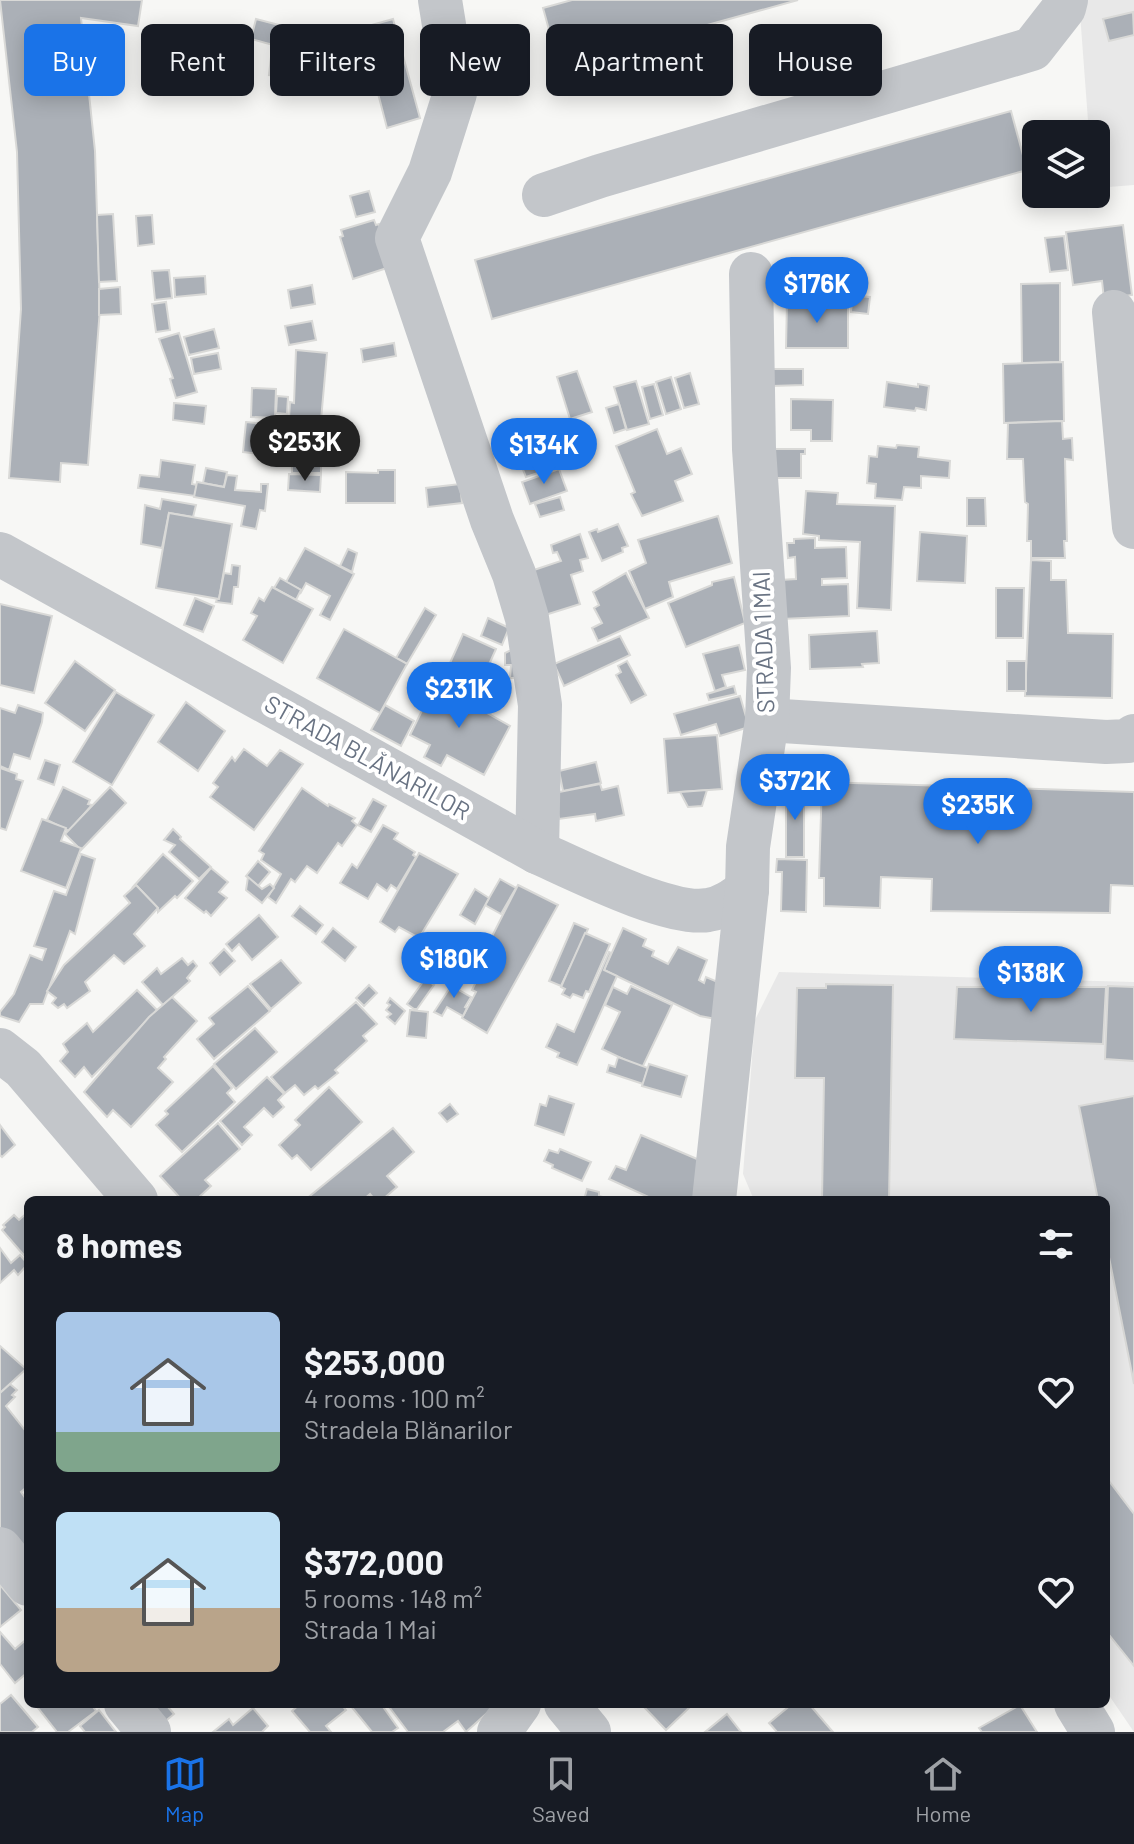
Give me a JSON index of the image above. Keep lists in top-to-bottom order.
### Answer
{
  "streets": {
    "street": ["STRADA 1 MAI", "STRADA BLĂNARILOR"]
  },
  "crossings": [
    ["STRADA 1 MAI", "STRADA BLĂNARILOR"]
  ],
  "page": {
    "chip": [
      "Buy",
      "Rent",
      "Filters",
      "New",
      "Apartment",
      "House"
    ],
    "price": [
      "$176K",
      "$253K",
      "$134K",
      "$231K",
      "$372K",
      "$235K",
      "$180K",
      "$138K"
    ],
    "heading": "8 homes",
    "list": [
      {
        "name": "$253,000",
        "note": "4 rooms · 100 m² · Stradela Blănarilor"
      },
      {
        "name": "$372,000",
        "note": "5 rooms · 148 m² · Strada 1 Mai"
      }
    ],
    "tabs": ["Map", "Saved", "Home"]
  }
}
